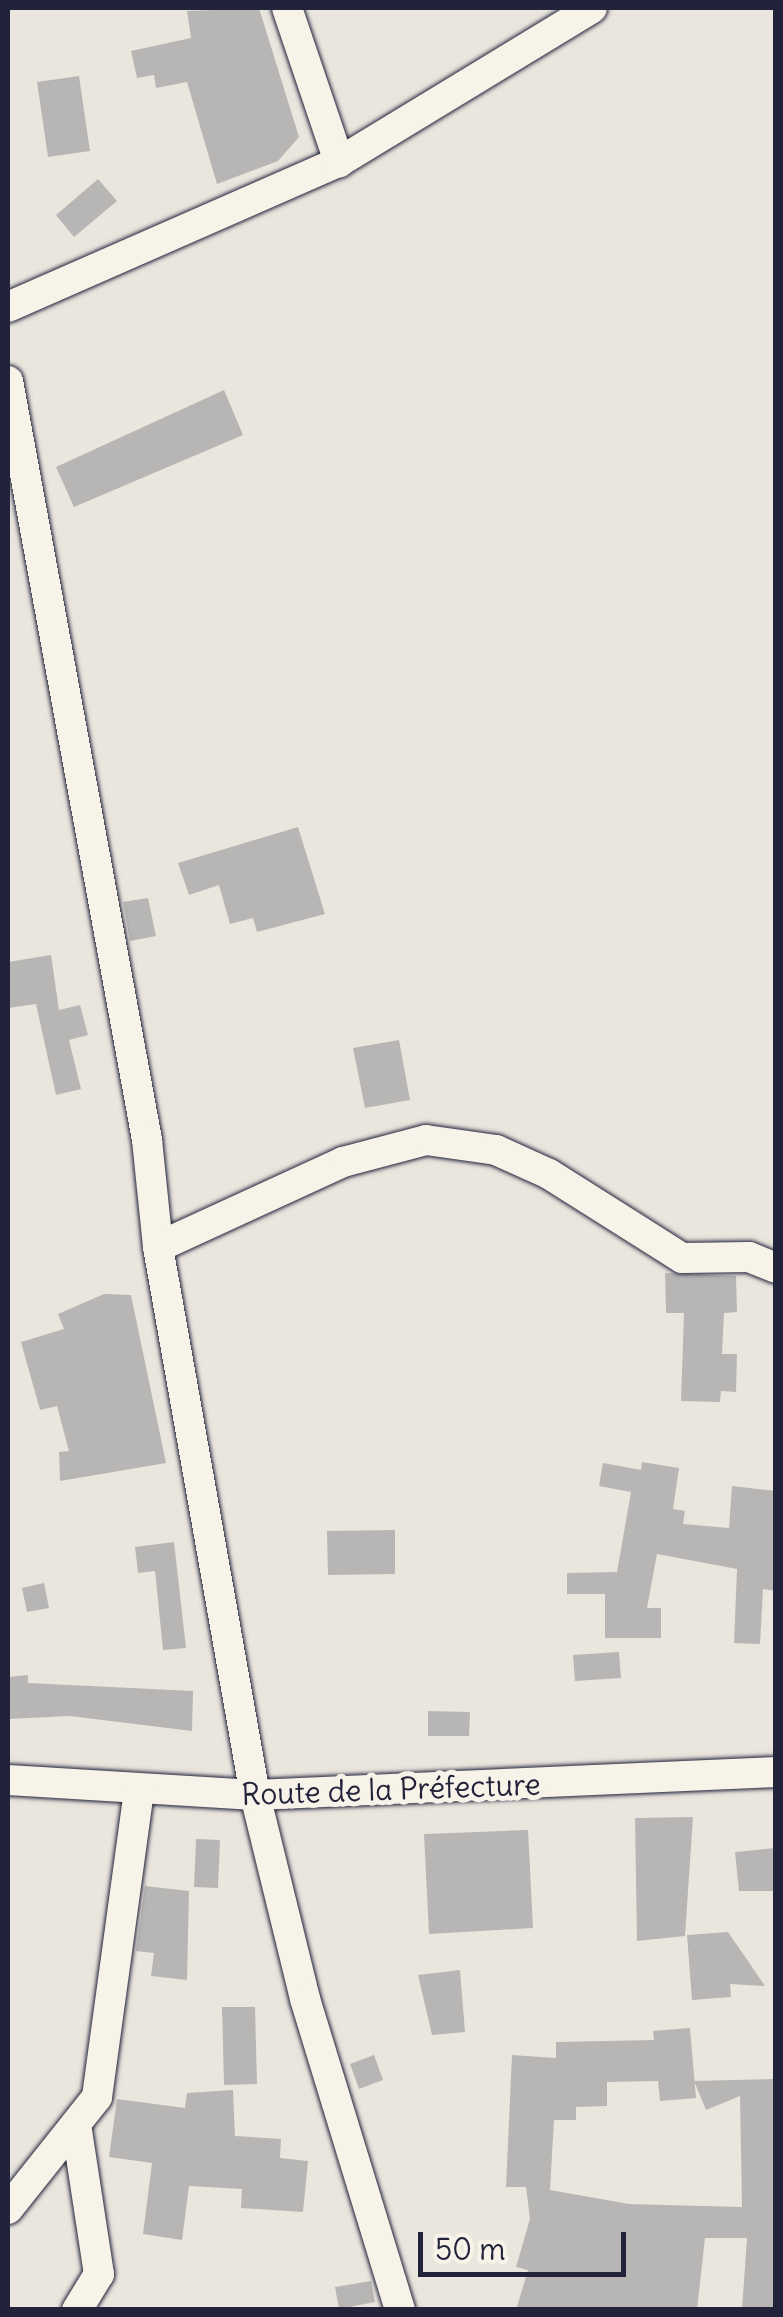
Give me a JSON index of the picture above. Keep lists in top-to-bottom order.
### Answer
{
  "streets": {
    "street": ["Route de la Préfecture"]
  },
  "scale_bar": "50 m"
}
